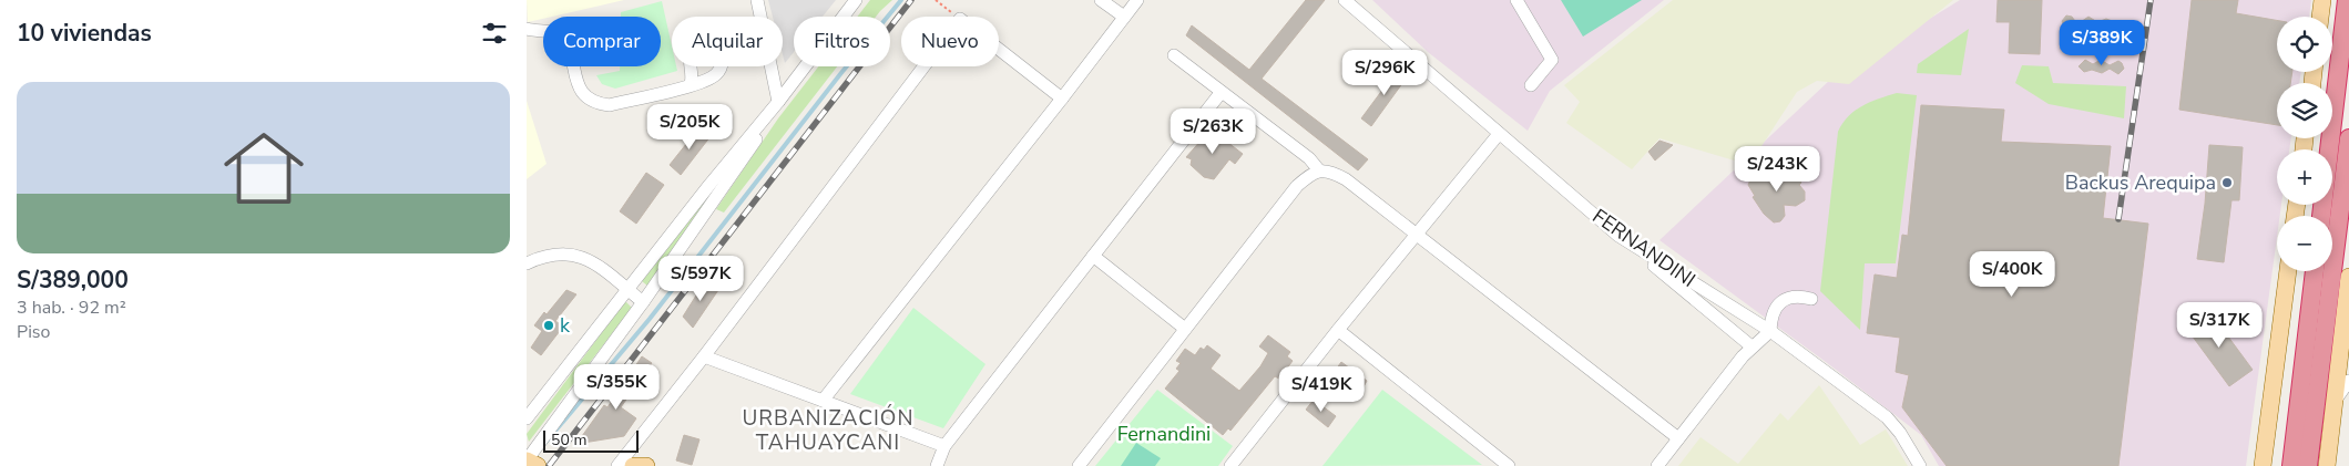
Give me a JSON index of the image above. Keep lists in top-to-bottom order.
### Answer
{
  "streets": {
    "street": ["FERNANDINI"]
  },
  "districts": ["URBANIZACIÓN TAHUAYCANI"],
  "parks": ["Fernandini"],
  "places": ["Backus Arequipa", "k"],
  "scale_bar": "50 m",
  "page": {
    "heading": "10 viviendas",
    "map_buttons": ["+", "−"],
    "chip": [
      "Comprar",
      "Alquilar",
      "Filtros",
      "Nuevo"
    ],
    "price": [
      "S/389K",
      "S/296K",
      "S/205K",
      "S/263K",
      "S/243K",
      "S/400K",
      "S/597K",
      "S/317K",
      "S/355K",
      "S/419K"
    ],
    "list": [
      {
        "name": "S/389,000",
        "note": "3 hab. · 92 m² · Piso"
      }
    ],
    "scale": "50 m"
  }
}
